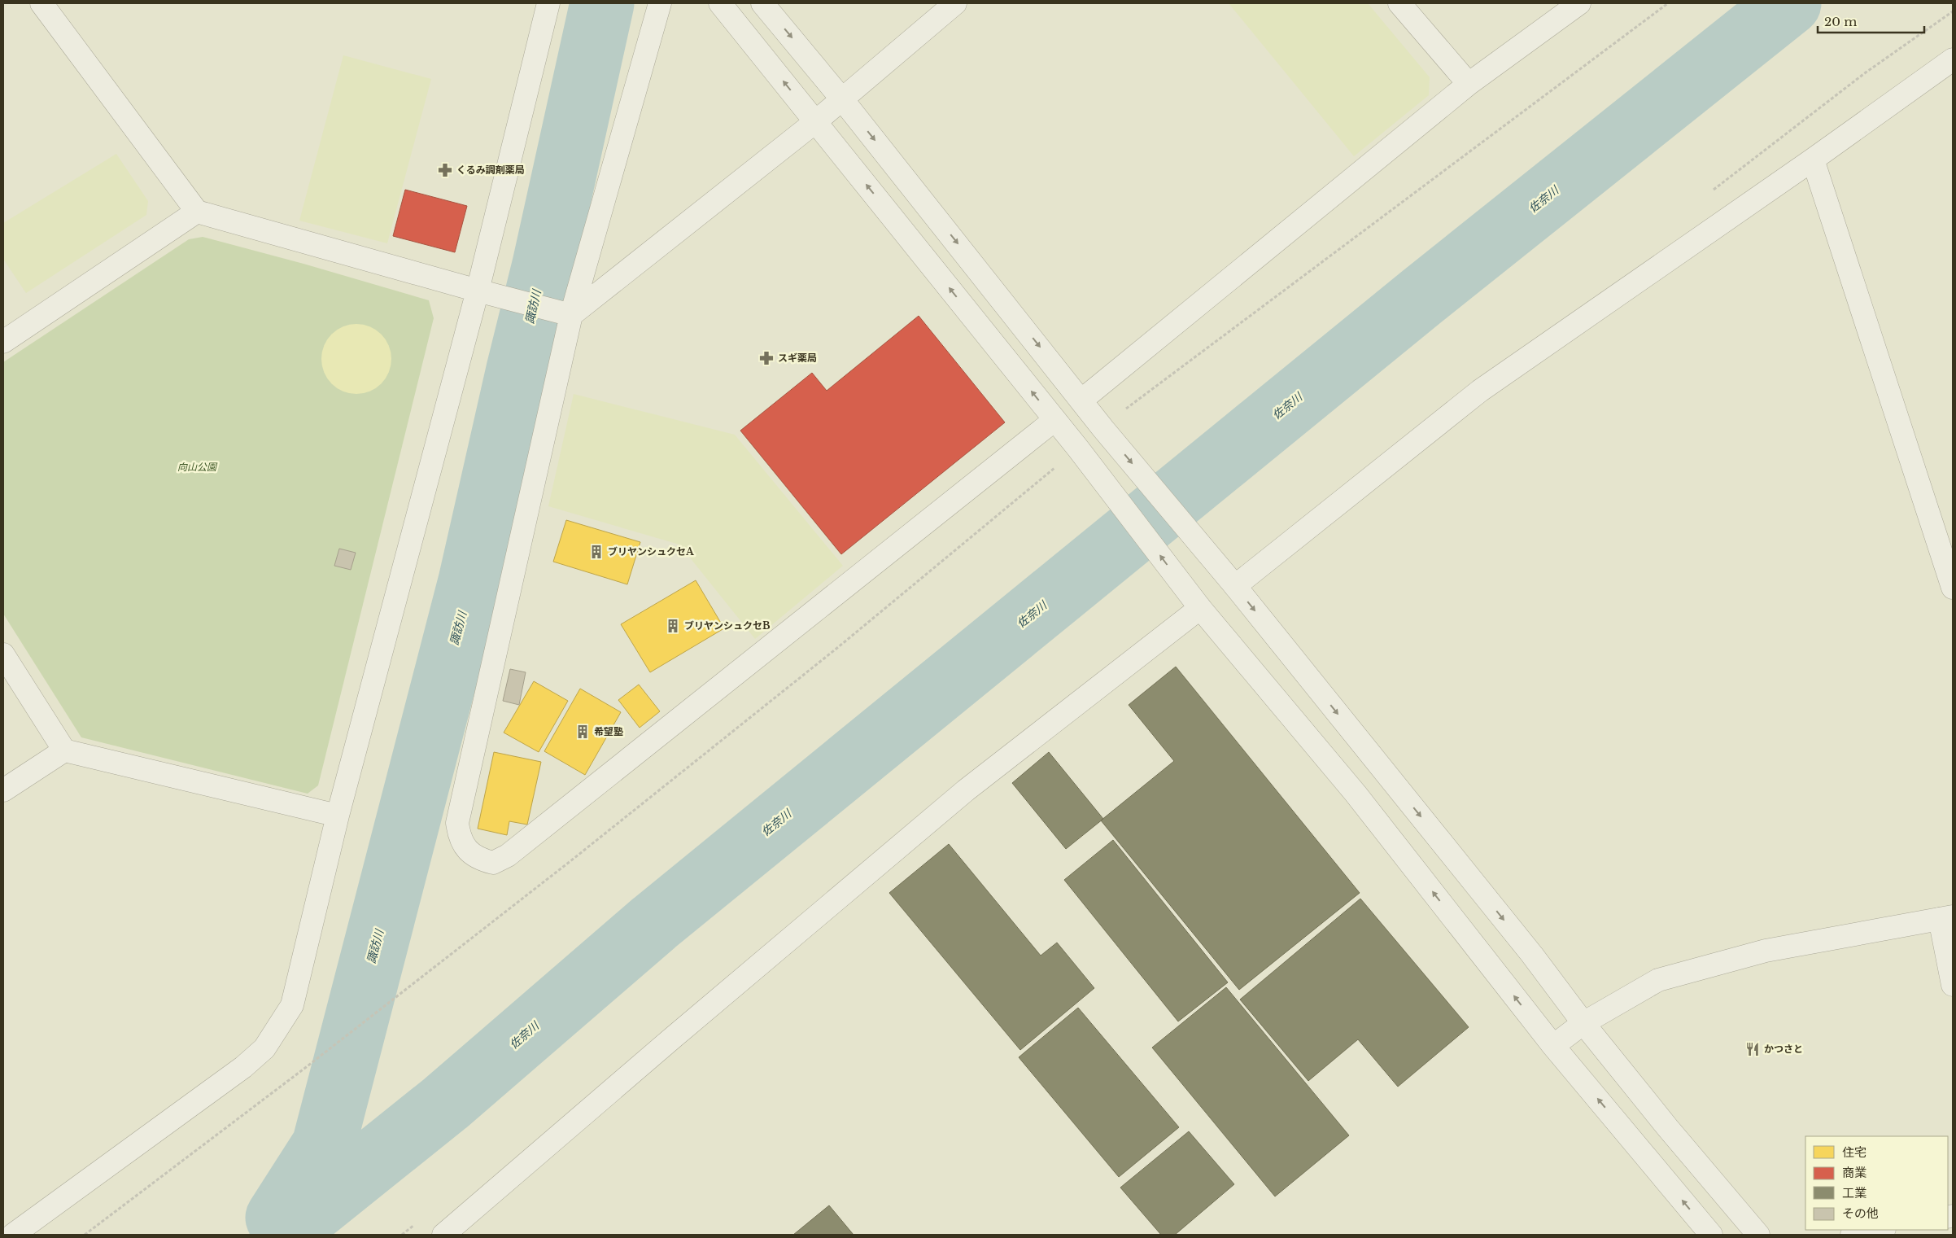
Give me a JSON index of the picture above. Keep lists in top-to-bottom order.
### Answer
{
  "water": ["佐奈川", "諏訪川"],
  "parks": ["向山公園"],
  "places": {
    "pharmacy": ["くるみ調剤薬局", "スギ薬局"],
    "building": ["ブリヤンシュクセA", "ブリヤンシュクセB", "希望塾"],
    "restaurant": ["かつさと"]
  },
  "legend": [
    "住宅",
    "商業",
    "工業",
    "その他"
  ],
  "scale_bar": "20 m"
}
